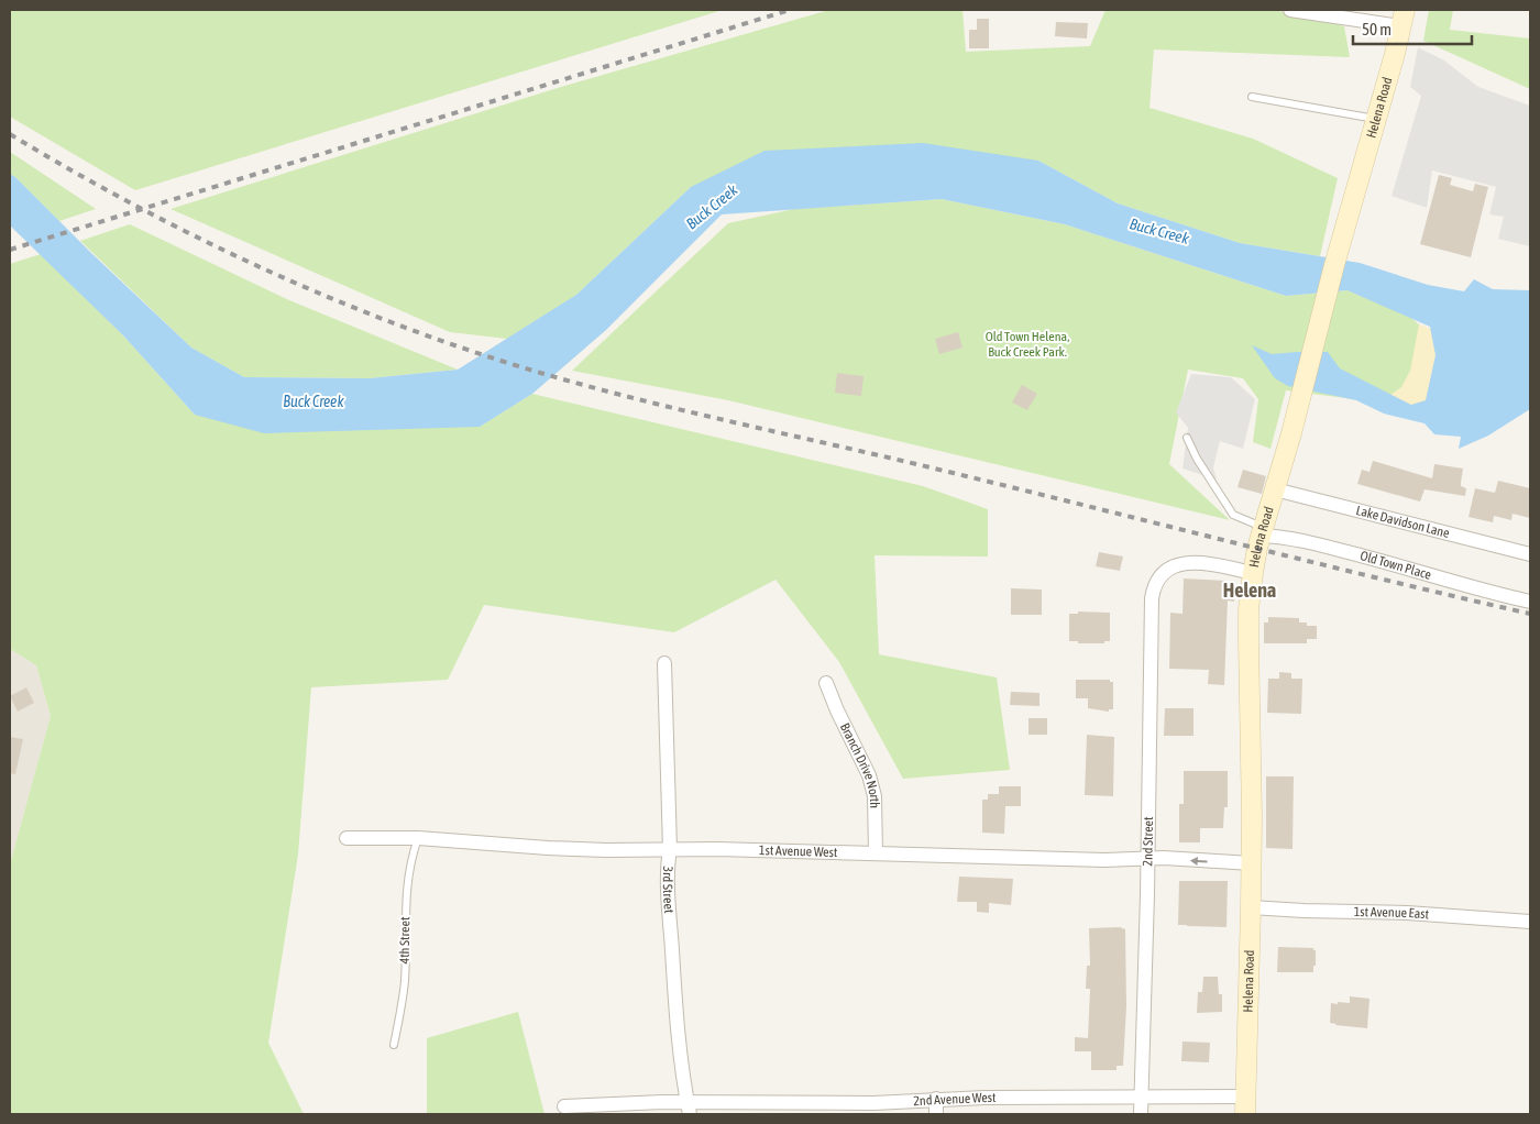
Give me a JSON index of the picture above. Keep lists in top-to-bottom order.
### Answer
{
  "streets": {
    "main road": ["Helena Road"],
    "street": [
      "Lake Davidson Lane",
      "Old Town Place",
      "Branch Drive North",
      "2nd Street",
      "1st Avenue West",
      "3rd Street",
      "1st Avenue East",
      "2nd Avenue West"
    ],
    "lane": ["4th Street"]
  },
  "crossings": [
    ["Helena Road", "Lake Davidson Lane"],
    ["Helena Road", "Old Town Place"],
    ["Helena Road", "2nd Street"],
    ["Helena Road", "1st Avenue West"],
    ["Helena Road", "1st Avenue East"],
    ["Helena Road", "2nd Avenue West"],
    ["Branch Drive North", "1st Avenue West"],
    ["2nd Street", "1st Avenue West"],
    ["2nd Street", "2nd Avenue West"],
    ["1st Avenue West", "3rd Street"],
    ["1st Avenue West", "4th Street"],
    ["3rd Street", "2nd Avenue West"]
  ],
  "districts": ["Helena"],
  "water": ["Buck Creek"],
  "parks": ["Old Town Helena, Buck Creek Park."],
  "scale_bar": "50 m"
}
